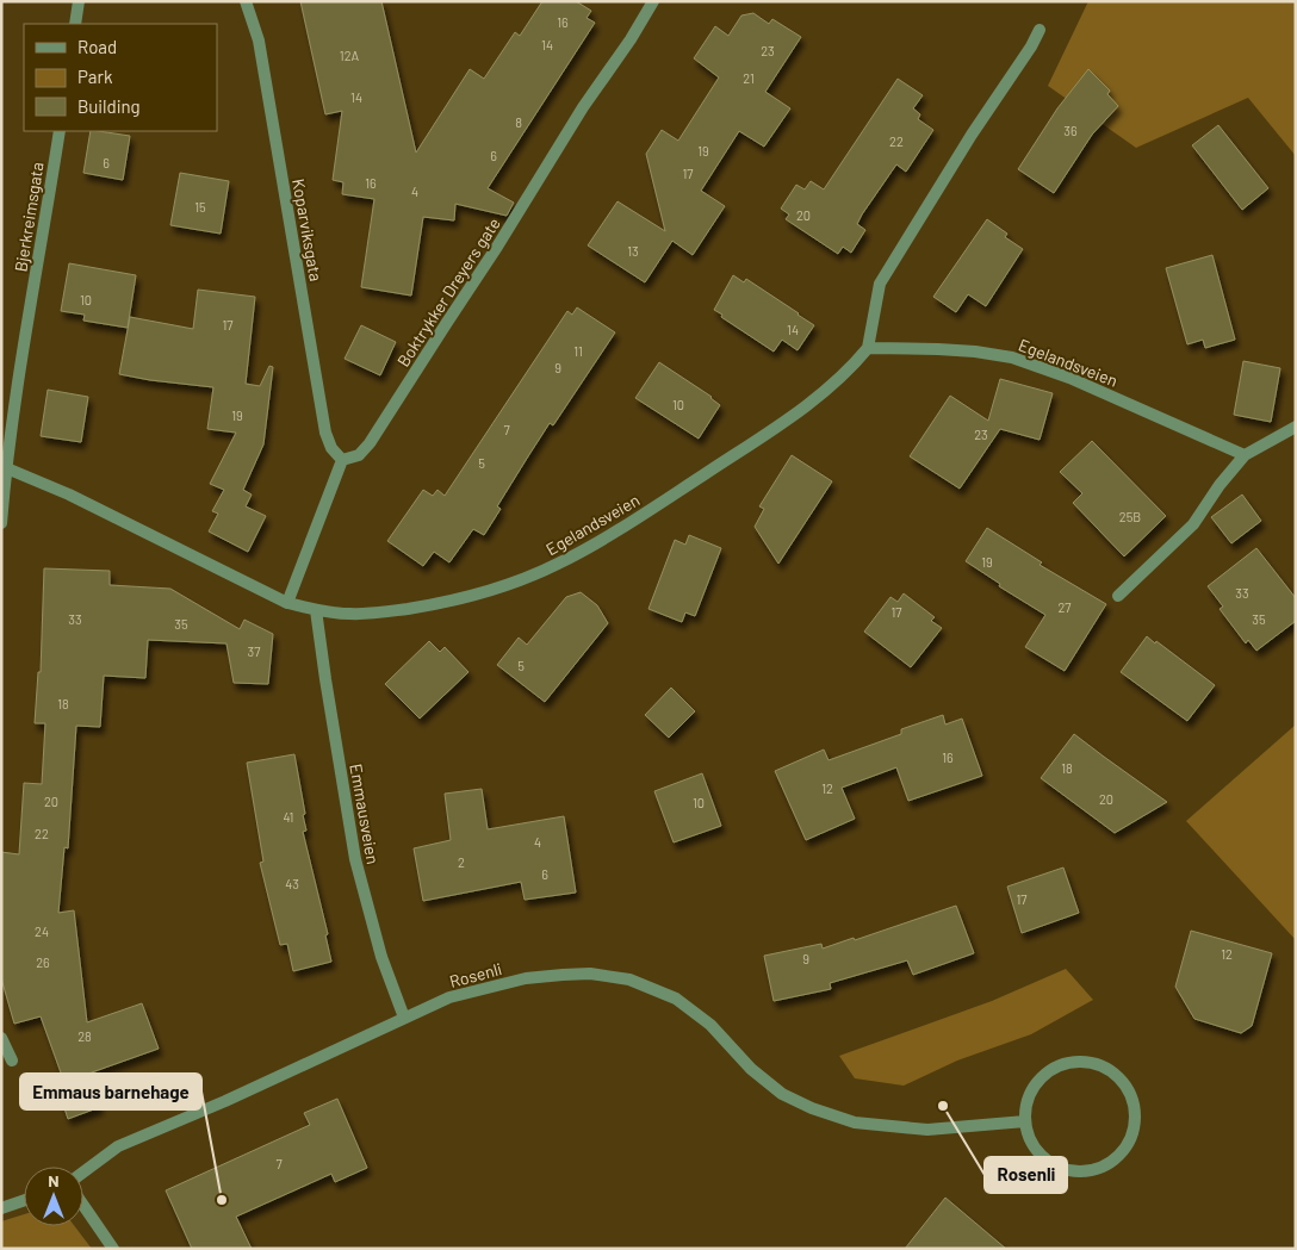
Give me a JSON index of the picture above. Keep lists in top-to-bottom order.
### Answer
{
  "streets": {
    "street": [
      "Bjerkreimsgata",
      "Koparviksgata",
      "Boktrykker Dreyers gate",
      "Egelandsveien",
      "Emmausveien",
      "Rosenli"
    ]
  },
  "crossings": [
    ["Koparviksgata", "Boktrykker Dreyers gate"],
    ["Egelandsveien", "Emmausveien"],
    ["Emmausveien", "Rosenli"]
  ],
  "places": ["Rosenli", "Emmaus barnehage"],
  "house_numbers": [
    "16",
    "14",
    "23",
    "12A",
    "21",
    "14",
    "8",
    "36",
    "22",
    "19",
    "6",
    "6",
    "17",
    "16",
    "4",
    "15",
    "20",
    "13",
    "10",
    "17",
    "14",
    "11",
    "9",
    "10",
    "19",
    "7",
    "23",
    "5",
    "25B",
    "19",
    "33",
    "27",
    "17",
    "33",
    "35",
    "35",
    "37",
    "5",
    "18",
    "16",
    "18",
    "12",
    "20",
    "20",
    "10",
    "41",
    "22",
    "4",
    "2",
    "6",
    "43",
    "17",
    "24",
    "12",
    "9",
    "26",
    "28",
    "7"
  ],
  "legend": ["Road", "Park", "Building"],
  "north": "top"
}
